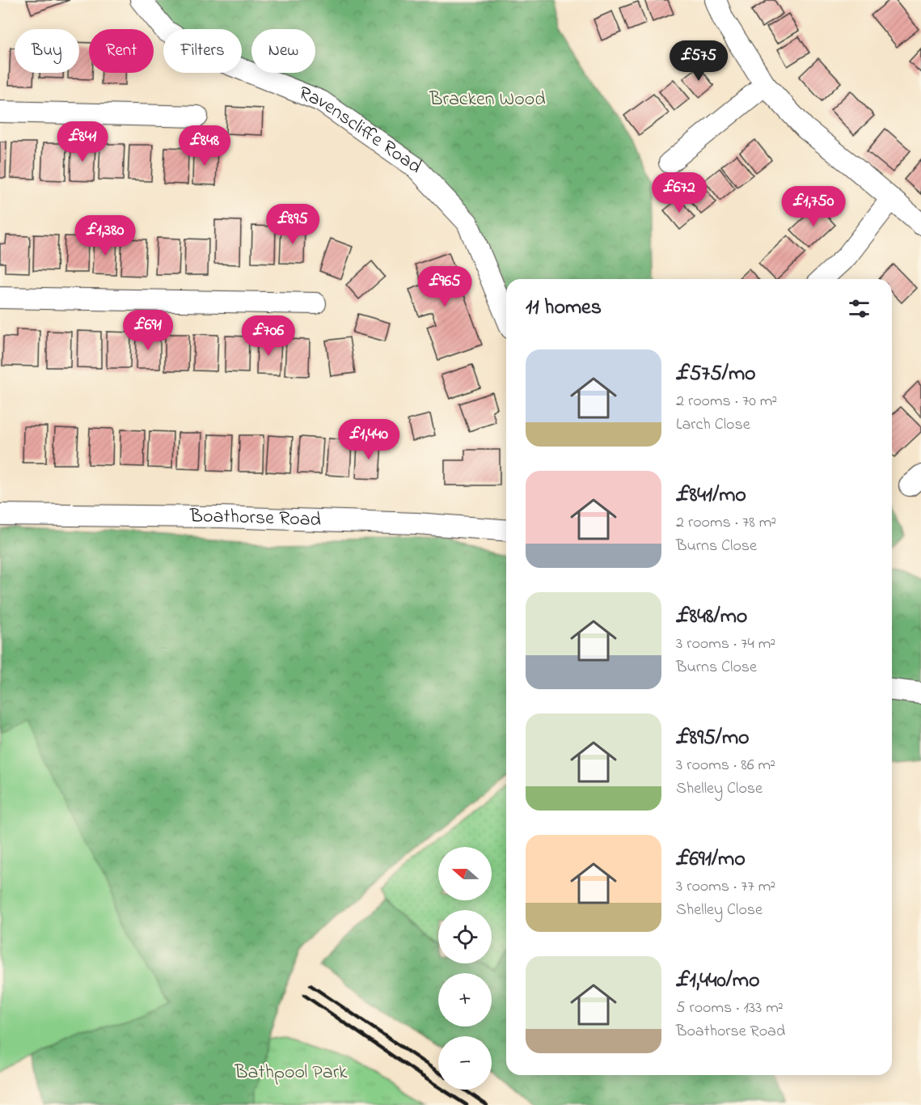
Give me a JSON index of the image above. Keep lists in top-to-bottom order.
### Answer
{
  "streets": {
    "street": ["Ravenscliffe Road", "Boathorse Road"]
  },
  "parks": ["Bracken Wood", "Bathpool Park"],
  "north": "left",
  "page": {
    "chip": [
      "Buy",
      "Rent",
      "Filters",
      "New"
    ],
    "price": [
      "£575",
      "£841",
      "£848",
      "£672",
      "£1,750",
      "£895",
      "£1,380",
      "£965",
      "£691",
      "£706",
      "£1,440"
    ],
    "heading": "11 homes",
    "list": [
      {
        "name": "£575/mo",
        "note": "2 rooms · 70 m² · Larch Close"
      },
      {
        "name": "£841/mo",
        "note": "2 rooms · 78 m² · Burns Close"
      },
      {
        "name": "£848/mo",
        "note": "3 rooms · 74 m² · Burns Close"
      },
      {
        "name": "£895/mo",
        "note": "3 rooms · 86 m² · Shelley Close"
      },
      {
        "name": "£691/mo",
        "note": "3 rooms · 77 m² · Shelley Close"
      },
      {
        "name": "£1,440/mo",
        "note": "5 rooms · 133 m² · Boathorse Road"
      }
    ],
    "map_buttons": ["+", "−"]
  }
}
